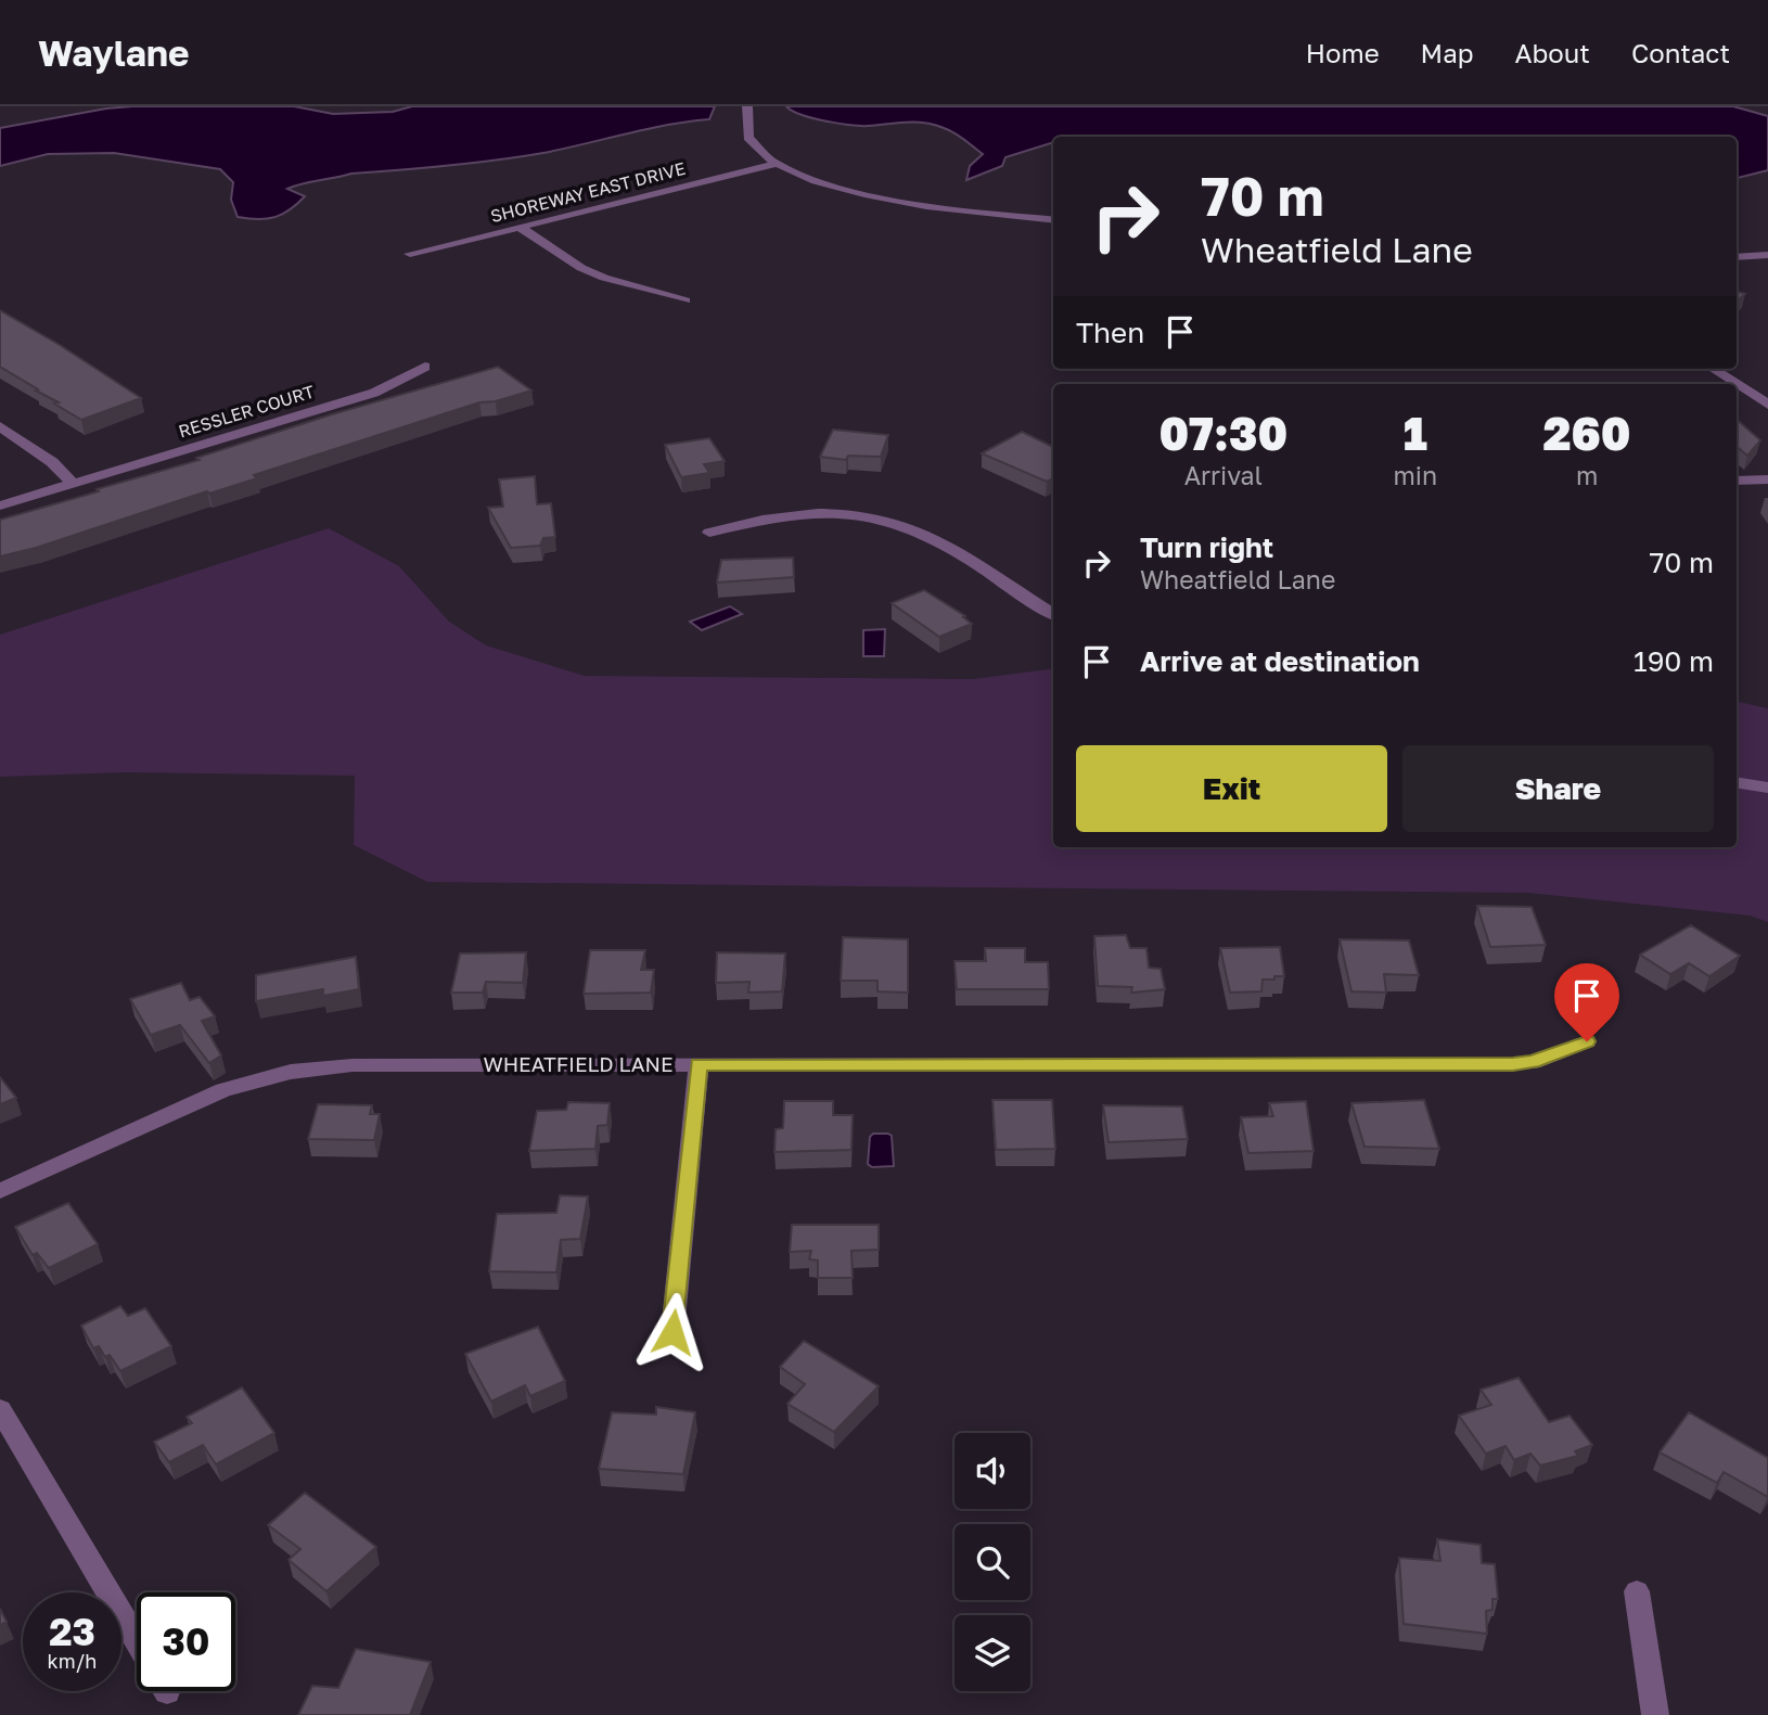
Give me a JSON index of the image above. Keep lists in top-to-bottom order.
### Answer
{
  "streets": {
    "street": ["SHOREWAY EAST DRIVE", "RESSLER COURT", "WHEATFIELD LANE"]
  },
  "page": {
    "header": "Waylane",
    "nav": [
      "Home",
      "Map",
      "About",
      "Contact"
    ],
    "turn": ["70 m", "Wheatfield Lane"],
    "then": "Then",
    "eta": [
      "07:30",
      "Arrival",
      "1",
      "min",
      "260",
      "m"
    ],
    "list": [
      {
        "name": "Turn right",
        "note": "Wheatfield Lane",
        "value": "70 m"
      },
      {
        "name": "Arrive at destination",
        "value": "190 m"
      }
    ],
    "buttons": ["Exit", "Share"],
    "speed": "23 km/h",
    "limit": "30"
  }
}
